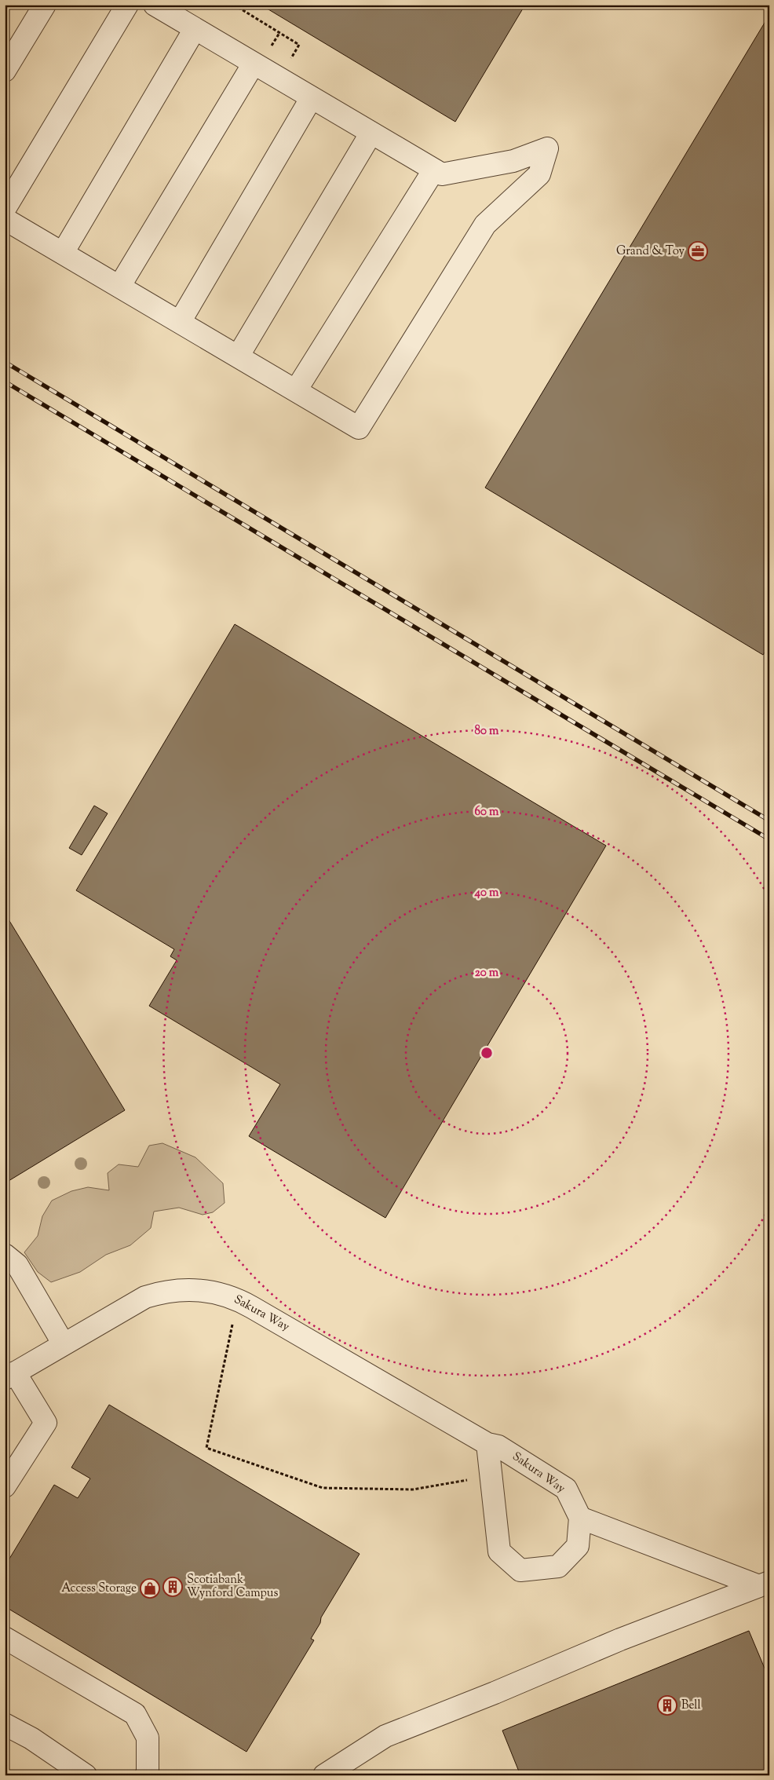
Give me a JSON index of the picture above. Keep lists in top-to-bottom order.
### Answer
{
  "streets": {
    "street": ["Sakura Way"]
  },
  "places": {
    "office": ["Grand & Toy"],
    "building": ["Scotiabank Wynford Campus", "Bell"],
    "shop": ["Access Storage"]
  },
  "rings": [
    "80 m",
    "60 m",
    "40 m",
    "20 m"
  ]
}
